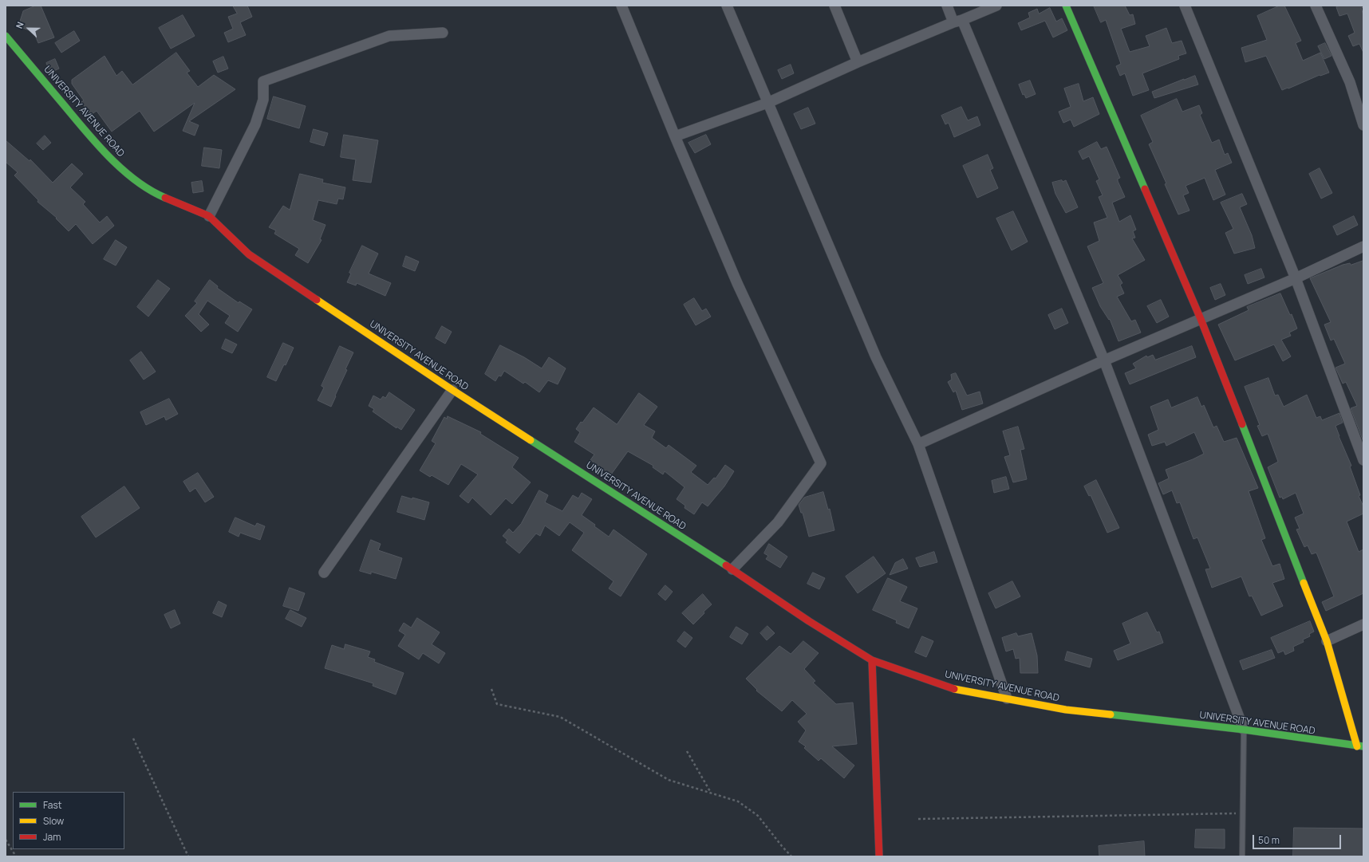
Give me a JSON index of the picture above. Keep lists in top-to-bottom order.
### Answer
{
  "streets": {
    "main road": ["UNIVERSITY AVENUE ROAD"]
  },
  "legend": ["Fast", "Slow", "Jam"],
  "scale_bar": "50 m",
  "north": "left"
}
